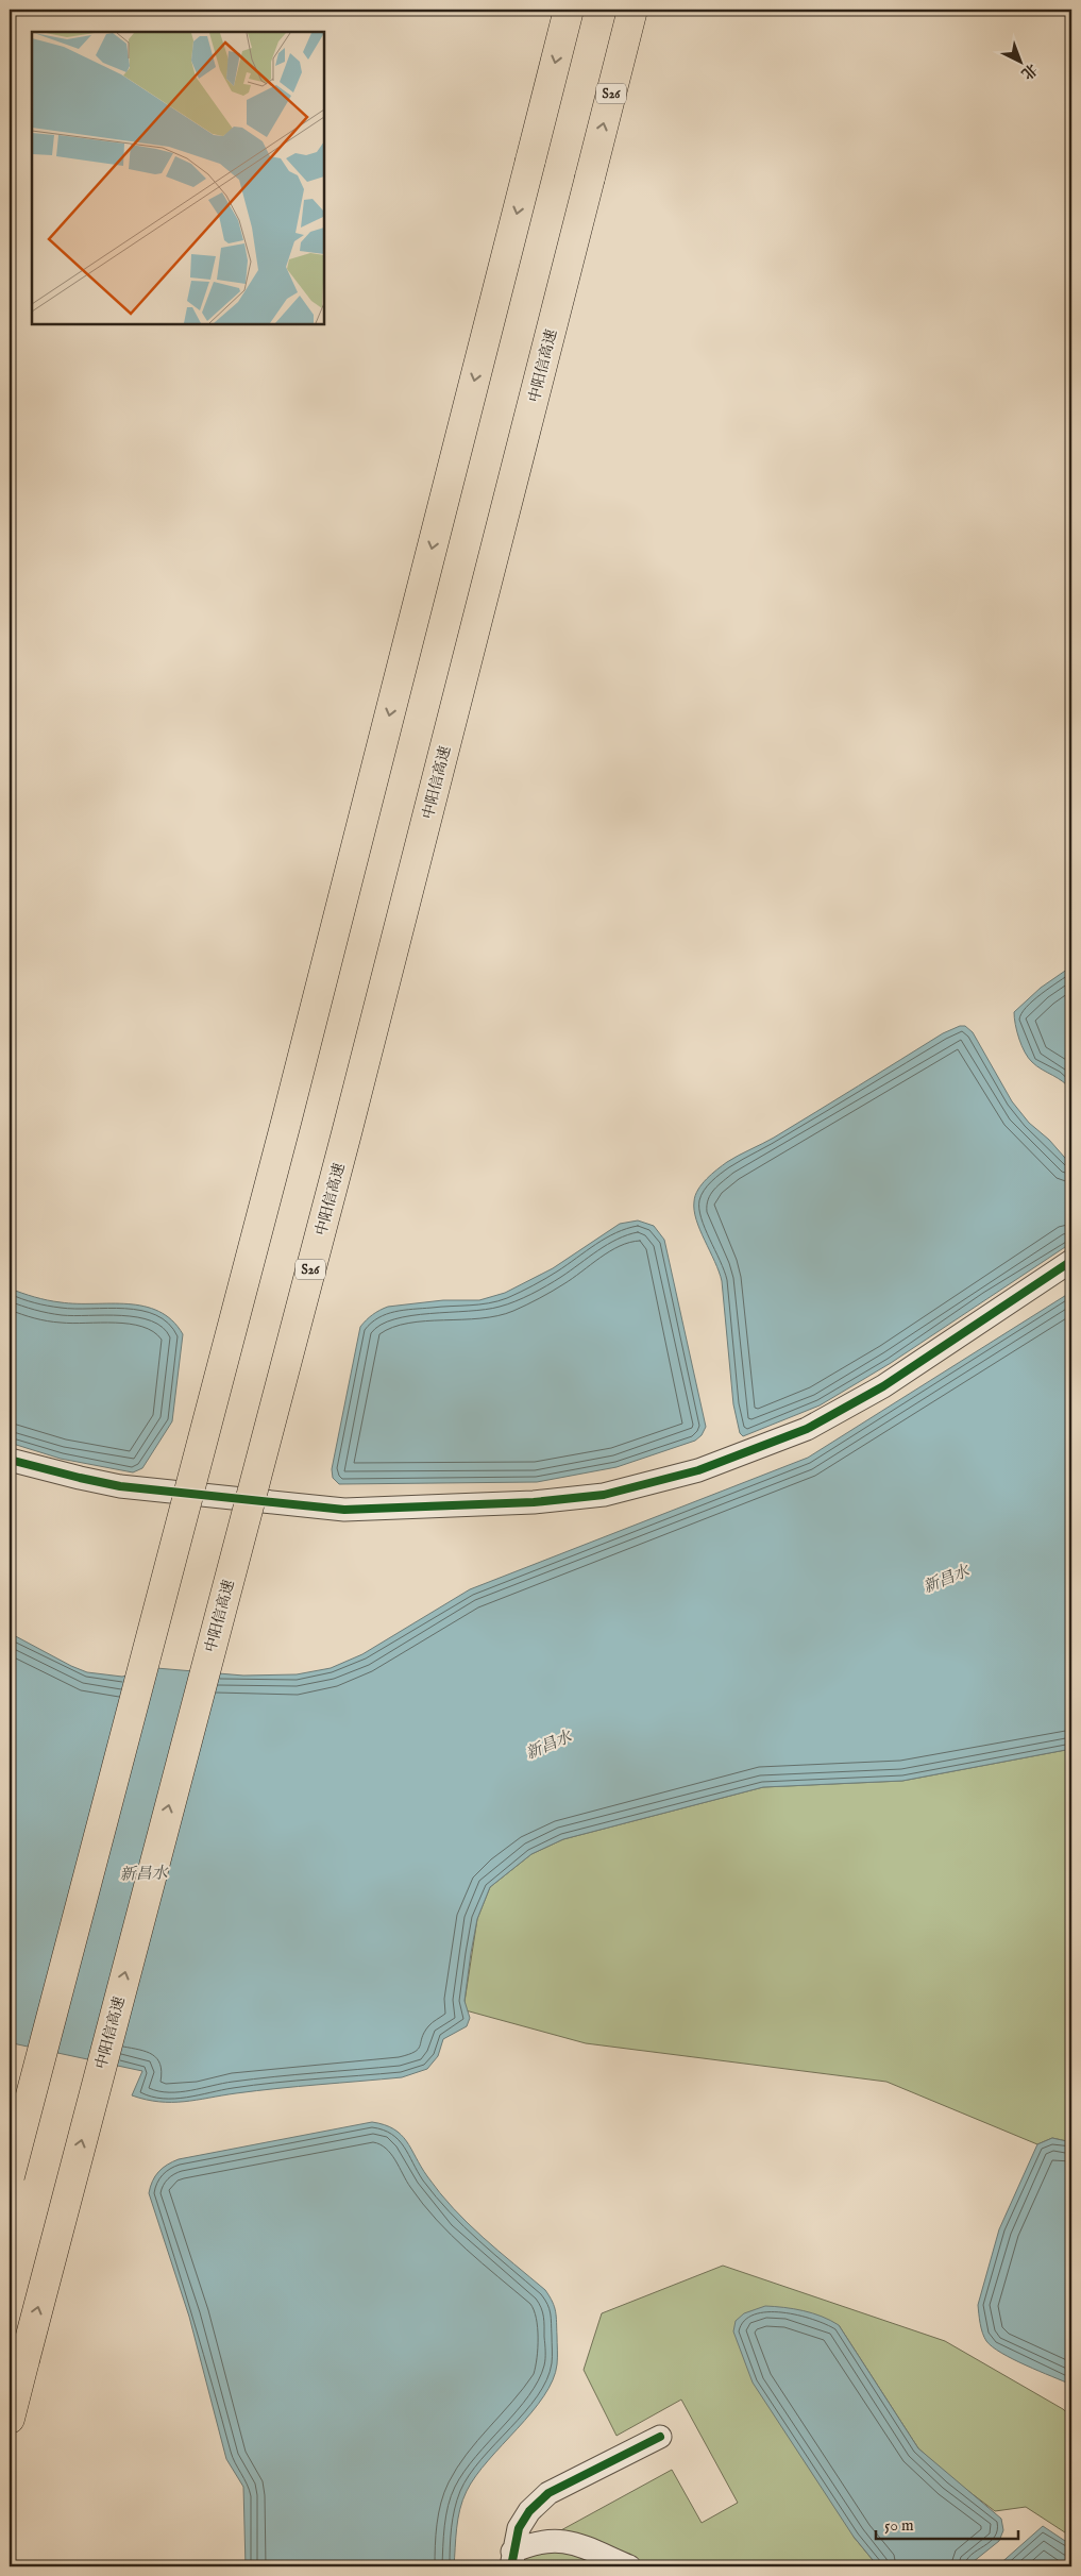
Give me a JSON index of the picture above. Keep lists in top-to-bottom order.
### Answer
{
  "streets": {
    "highway": ["S26", "中阳信高速"]
  },
  "water": ["新昌水"],
  "scale_bar": "50 m",
  "north": "bottom right"
}
